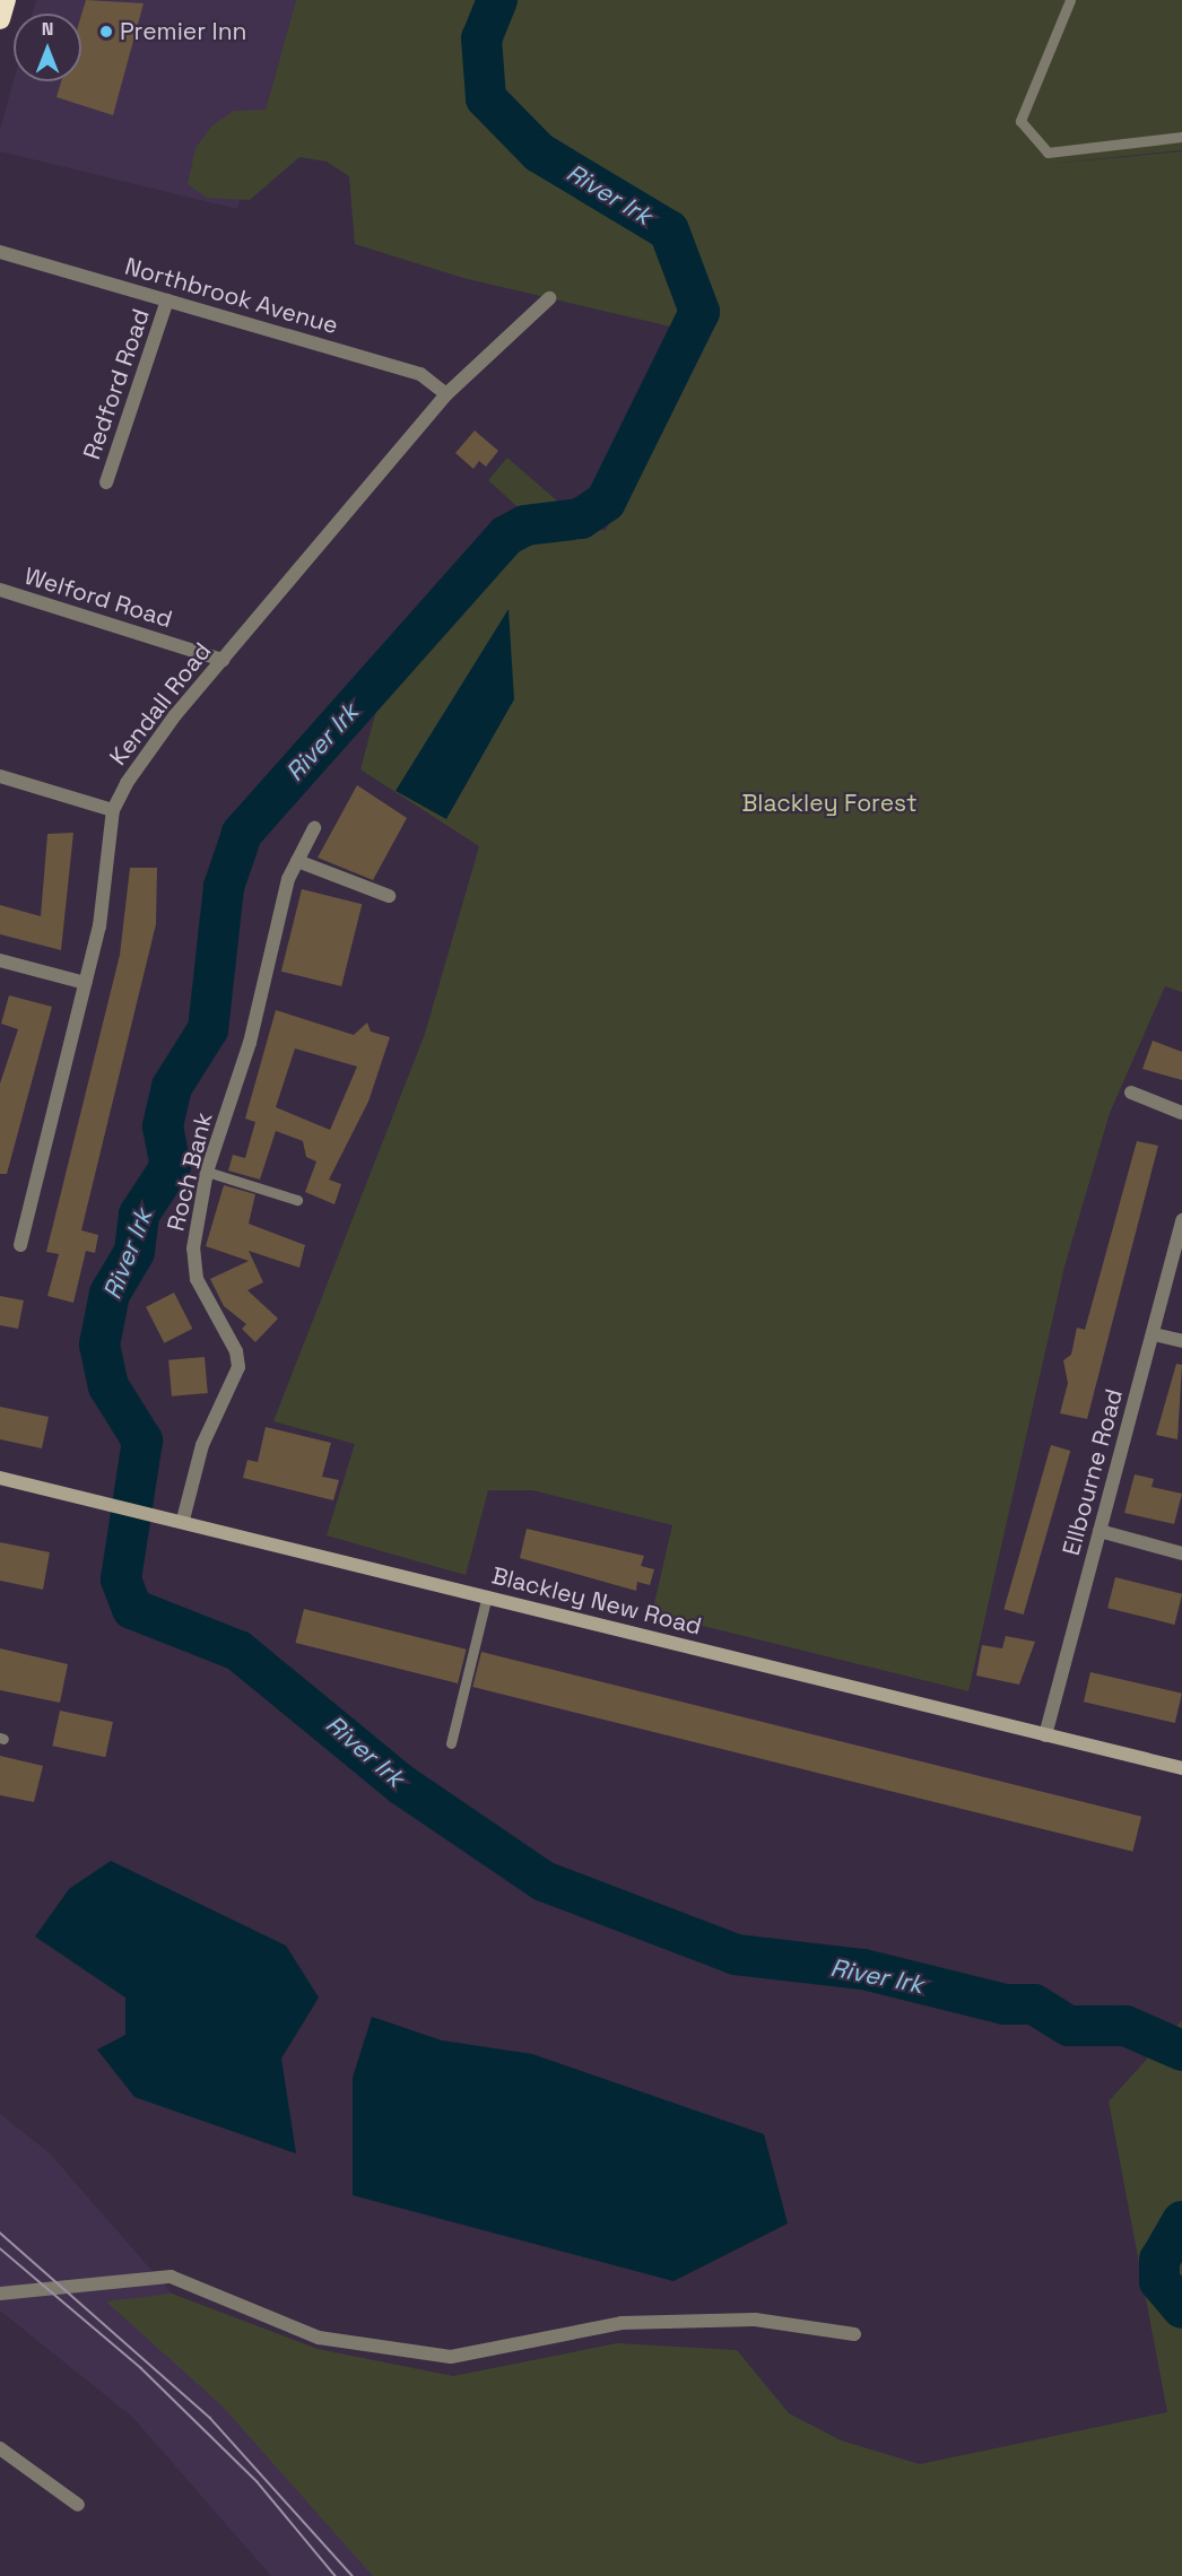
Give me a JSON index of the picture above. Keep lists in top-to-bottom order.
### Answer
{
  "streets": {
    "street": [
      "Northbrook Avenue",
      "Redford Road",
      "Welford Road",
      "Kendall Road",
      "Roch Bank",
      "Ellbourne Road",
      "Blackley New Road"
    ]
  },
  "crossings": [
    ["Northbrook Avenue", "Redford Road"],
    ["Northbrook Avenue", "Kendall Road"],
    ["Welford Road", "Kendall Road"],
    ["Roch Bank", "Blackley New Road"],
    ["Ellbourne Road", "Blackley New Road"]
  ],
  "water": ["River Irk"],
  "parks": ["Blackley Forest"],
  "places": ["Premier Inn"],
  "north": "top"
}
